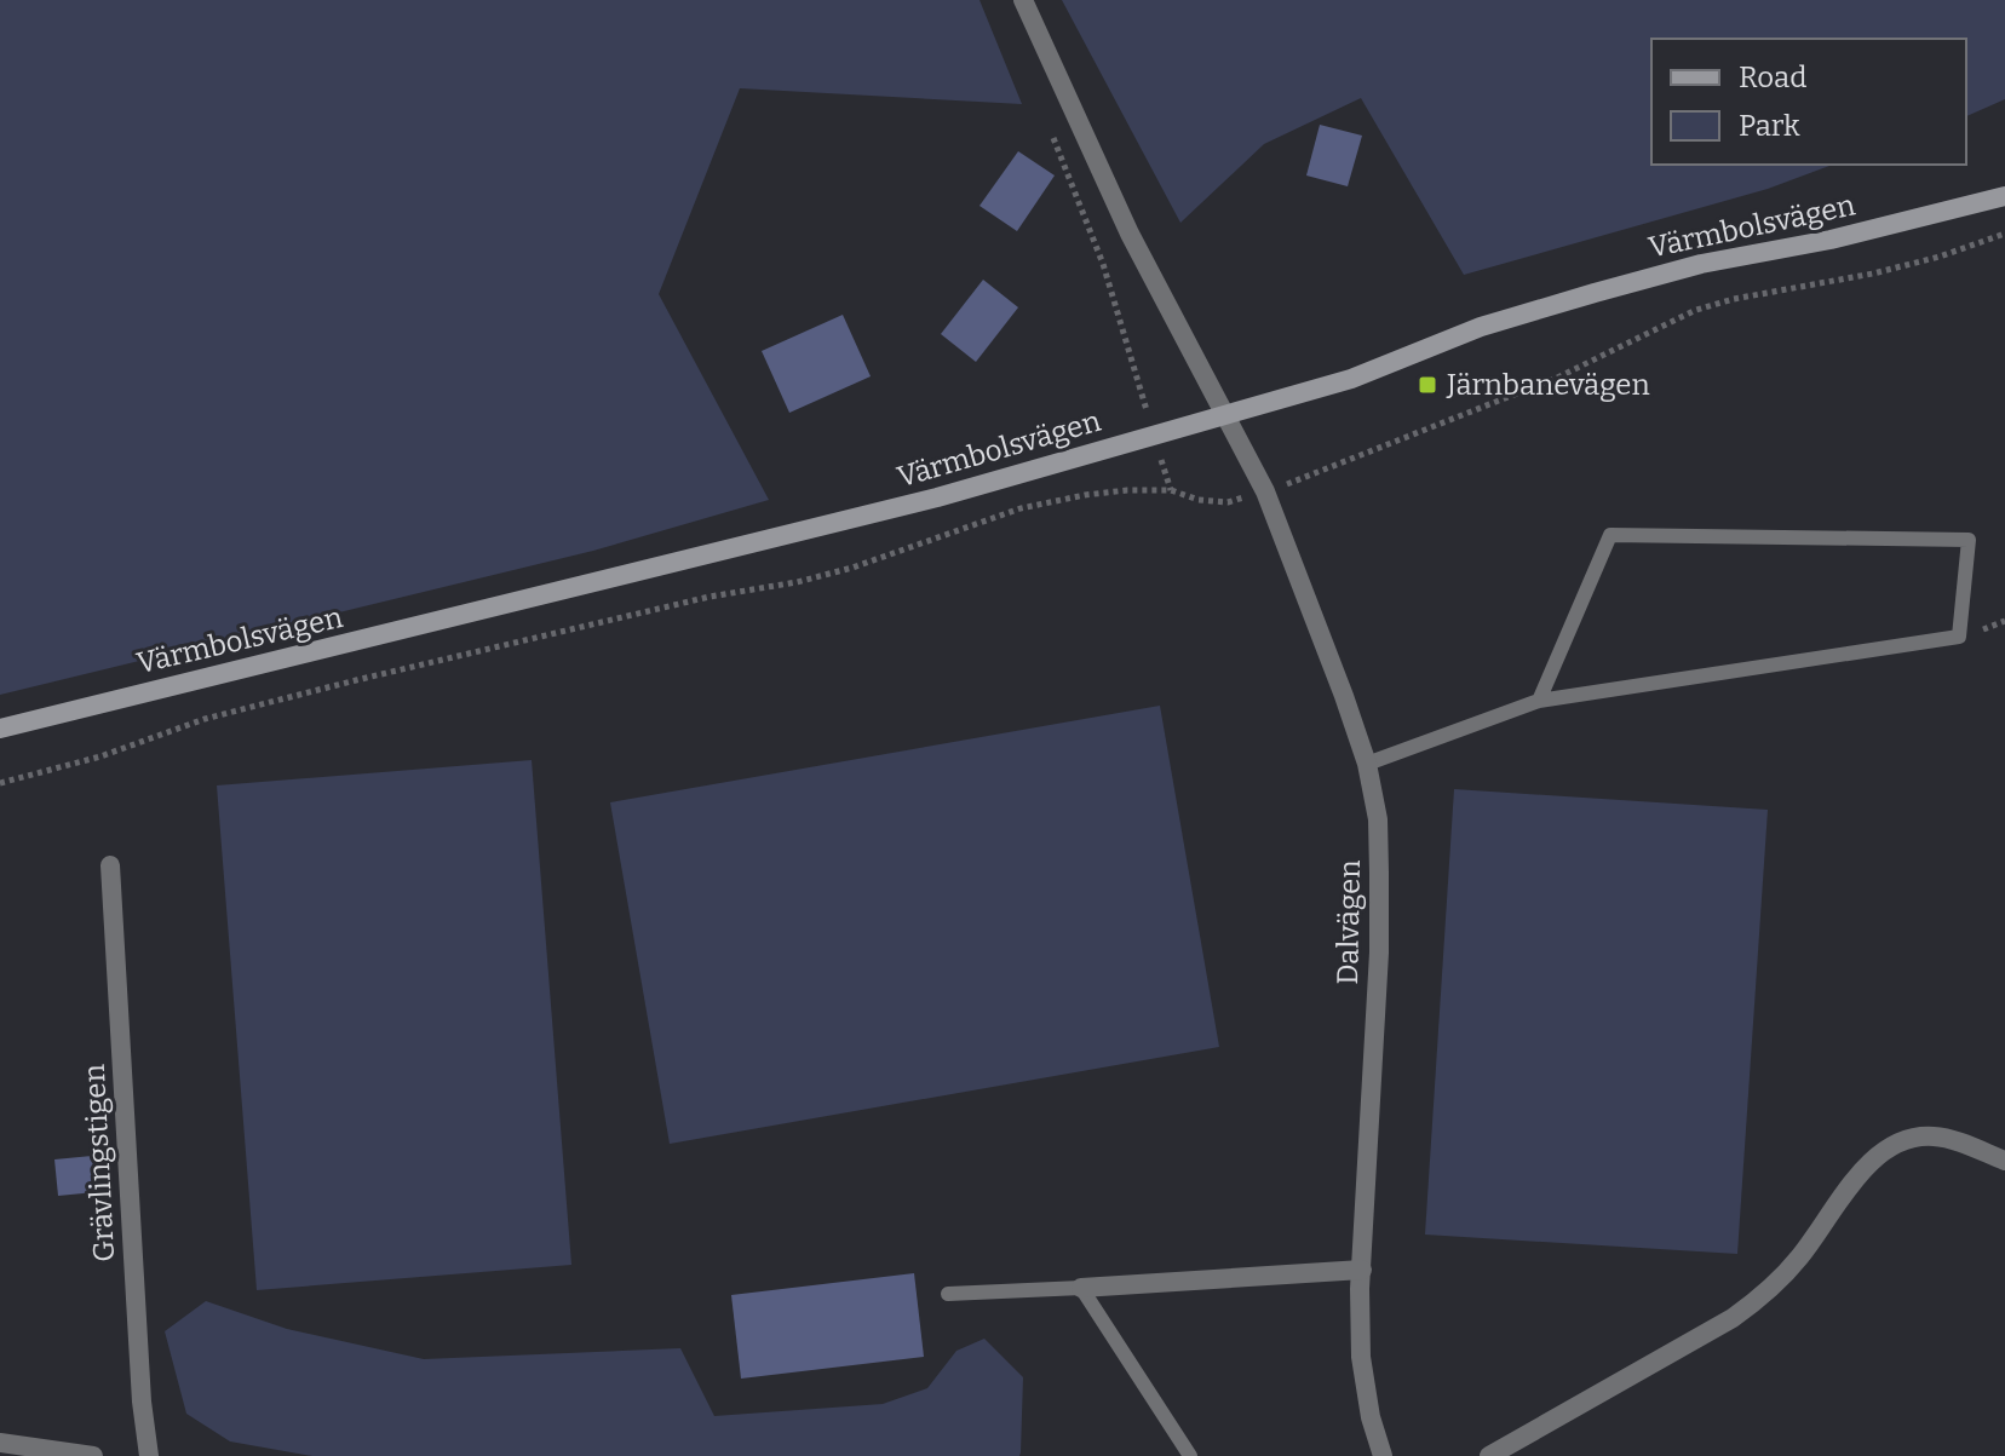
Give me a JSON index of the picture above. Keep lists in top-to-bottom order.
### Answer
{
  "streets": {
    "street": ["Värmbolsvägen", "Dalvägen", "Grävlingstigen"]
  },
  "crossings": [
    ["Värmbolsvägen", "Dalvägen"]
  ],
  "places": {
    "transit": ["Järnbanevägen"]
  },
  "legend": ["Road", "Park"]
}
